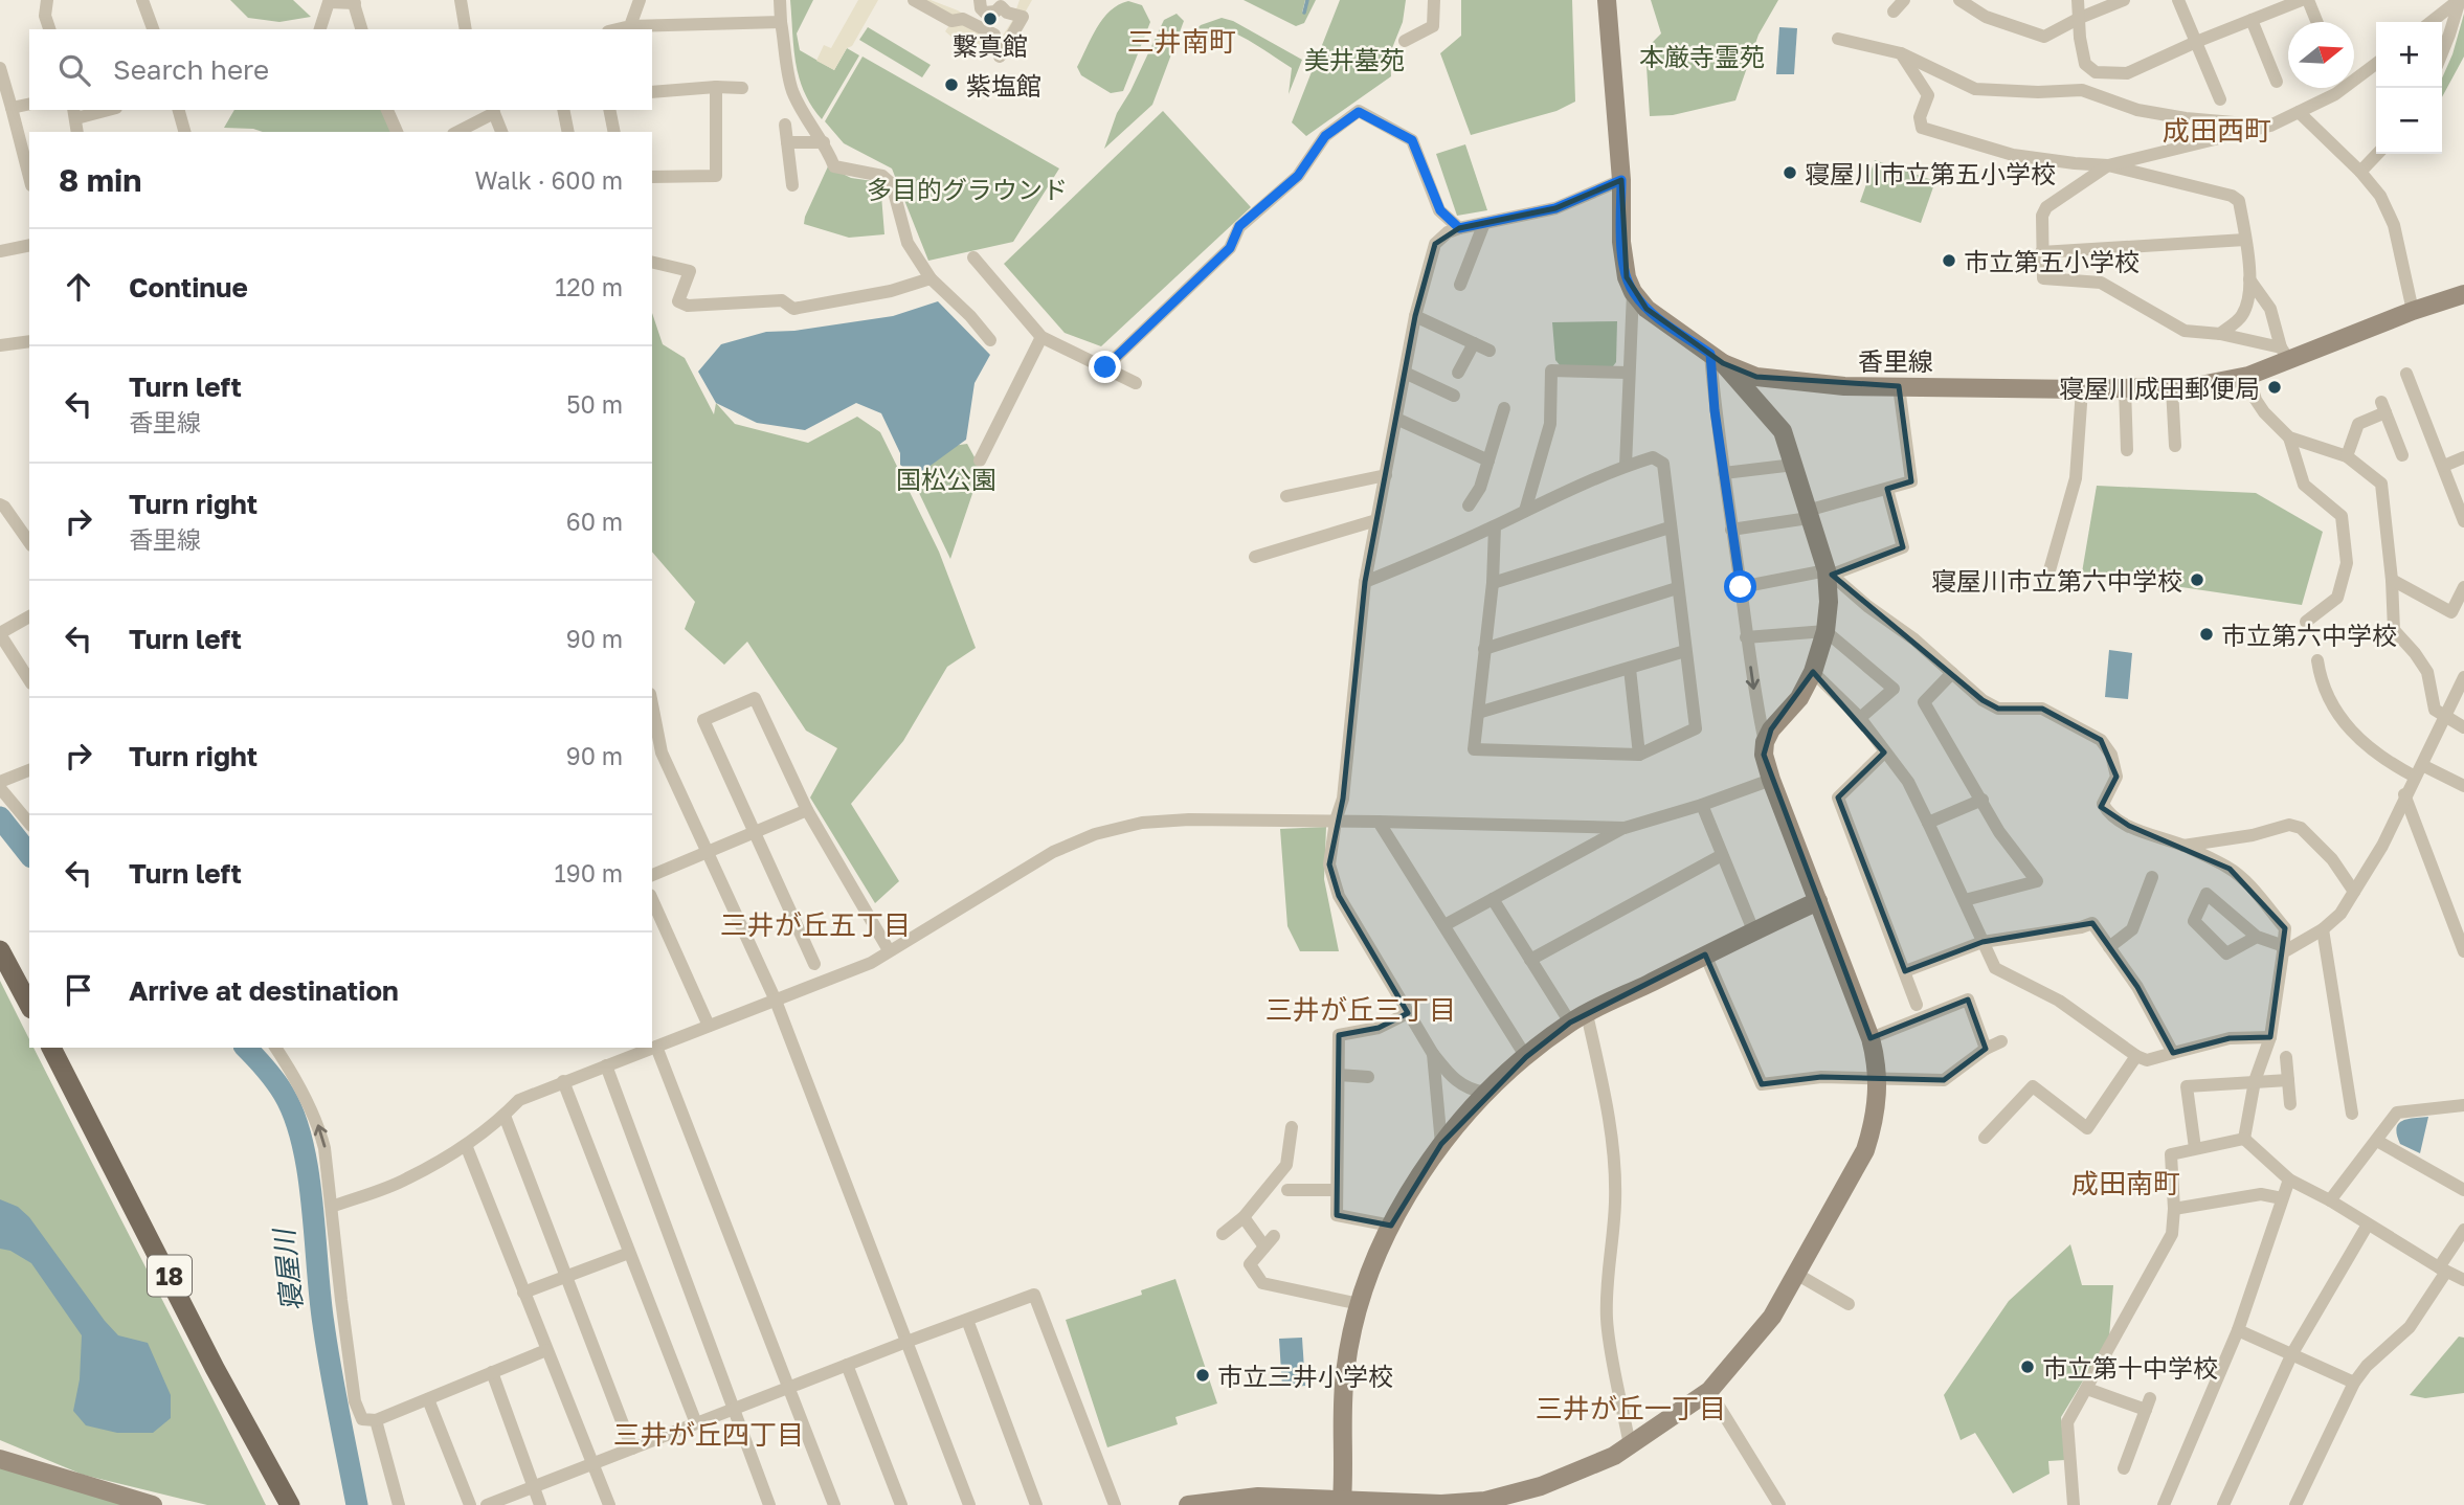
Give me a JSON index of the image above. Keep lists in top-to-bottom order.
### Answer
{
  "streets": {
    "main road": ["18"],
    "street": ["香里線"]
  },
  "districts": [
    "三井南町",
    "成田西町",
    "三井が丘五丁目",
    "三井が丘三丁目",
    "成田南町",
    "三井が丘一丁目",
    "三井が丘四丁目"
  ],
  "water": ["寝屋川"],
  "parks": [
    "本厳寺霊苑",
    "美井墓苑",
    "多目的グラウンド",
    "国松公園"
  ],
  "places": [
    "繋真館",
    "紫塩館",
    "寝屋川市立第五小学校",
    "市立第五小学校",
    "寝屋川成田郵便局",
    "寝屋川市立第六中学校",
    "市立第六中学校",
    "市立第十中学校",
    "市立三井小学校"
  ],
  "north": "right",
  "page": {
    "map_buttons": ["+", "−"],
    "search": "Search here",
    "heading": ["8 min", "Walk · 600 m"],
    "list": [
      ["Continue", "120 m"],
      ["Turn left", "香里線", "50 m"],
      ["Turn right", "香里線", "60 m"],
      ["Turn left", "90 m"],
      ["Turn right", "90 m"],
      ["Turn left", "190 m"],
      "Arrive at destination"
    ]
  }
}
